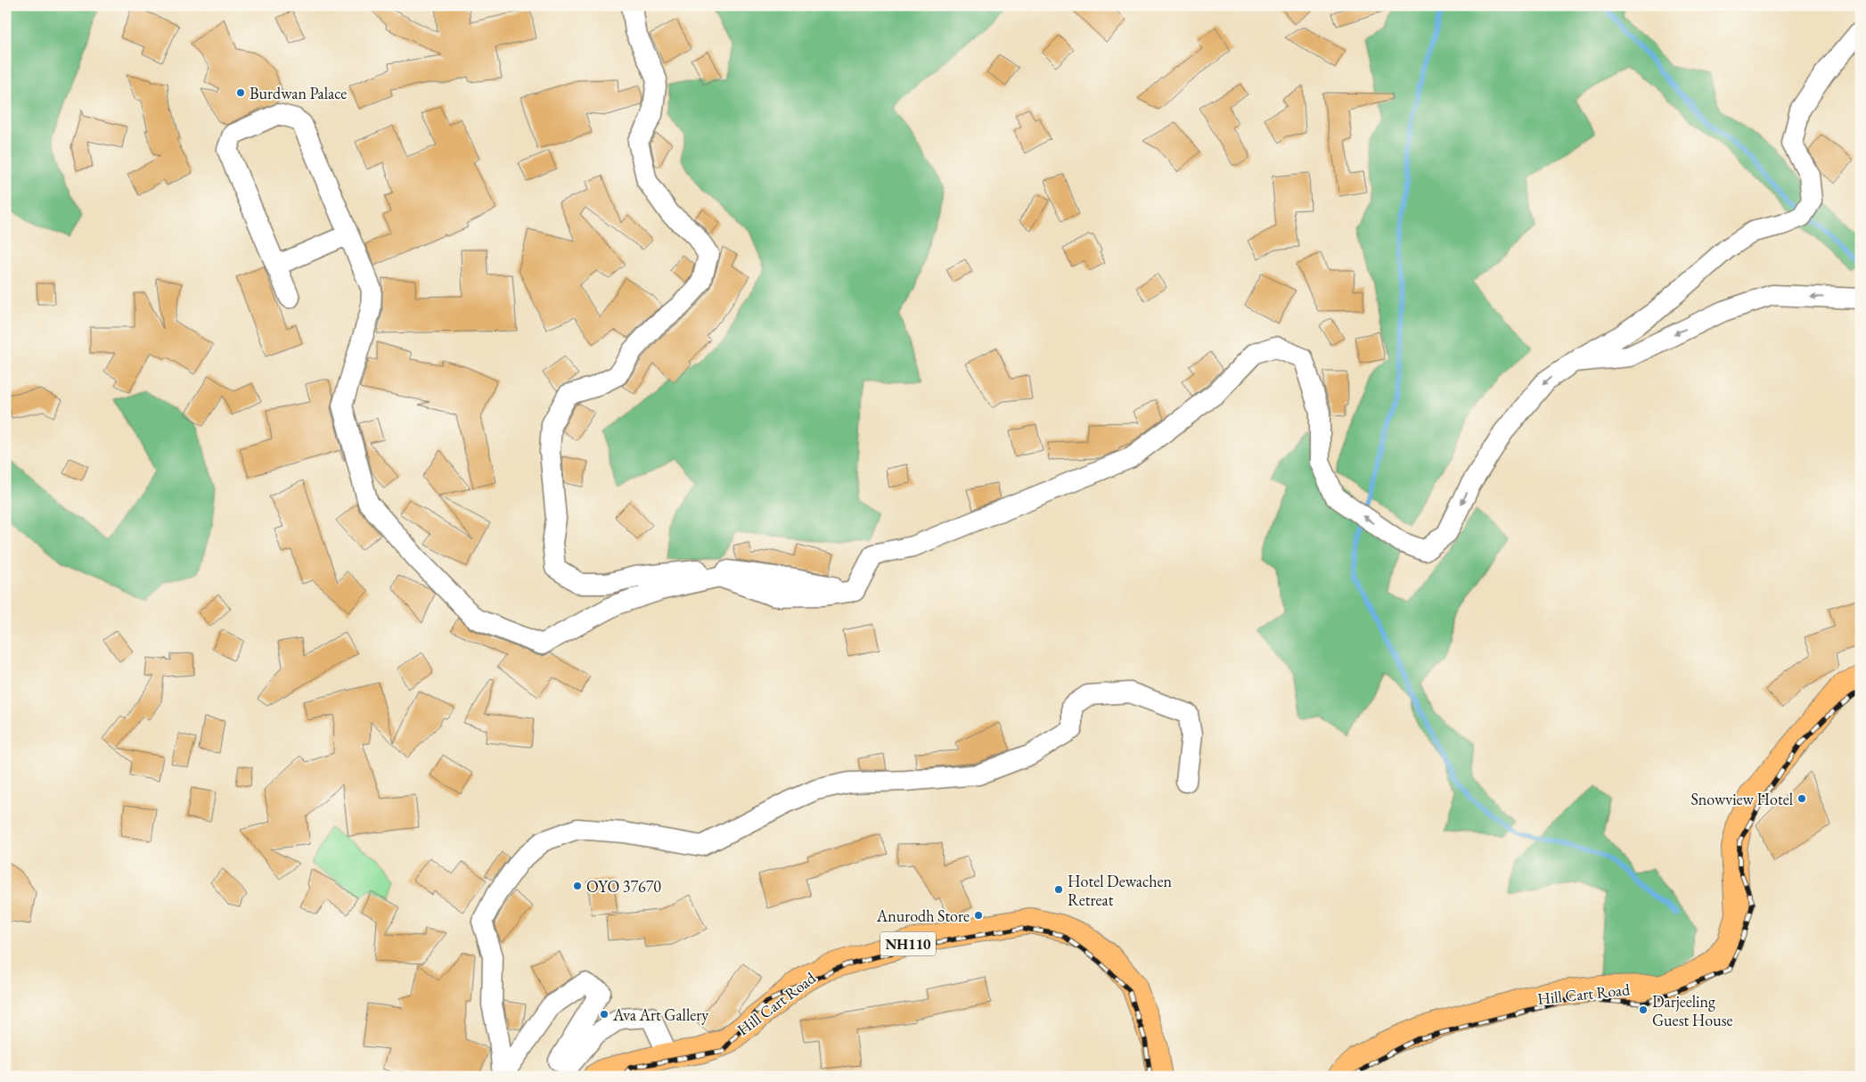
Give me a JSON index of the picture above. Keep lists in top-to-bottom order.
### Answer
{
  "streets": {
    "highway": ["NH110", "Hill Cart Road"]
  },
  "places": [
    "Burdwan Palace",
    "Snowview Hotel",
    "OYO 37670",
    "Hotel Dewachen Retreat",
    "Anurodh Store",
    "Darjeeling Guest House",
    "Ava Art Gallery"
  ]
}
